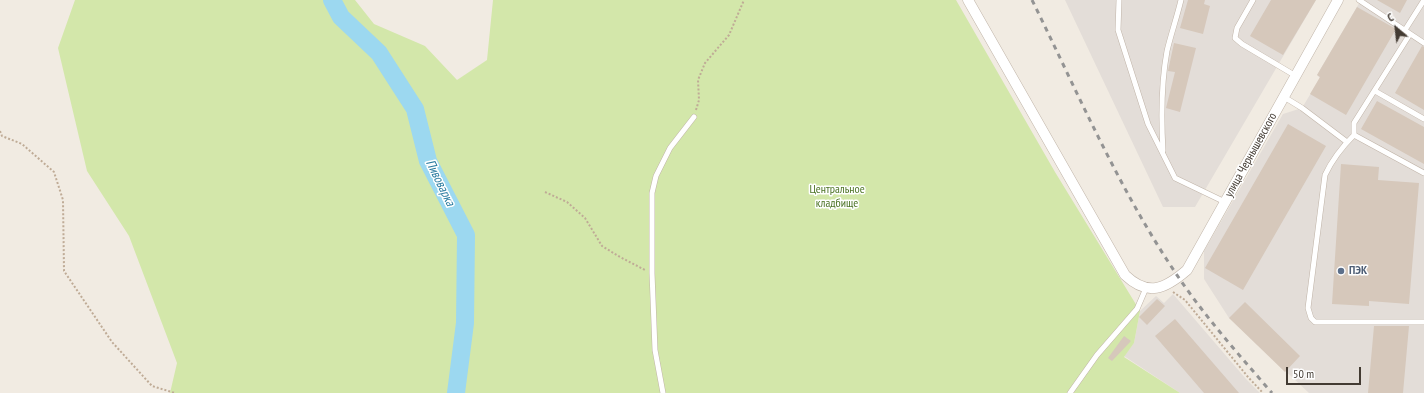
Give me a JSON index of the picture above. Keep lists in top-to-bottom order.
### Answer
{
  "streets": {
    "street": ["улица Чернышевского"]
  },
  "water": ["Пивоварка"],
  "parks": ["Центральное кладбище"],
  "places": ["ПЭК"],
  "scale_bar": "50 m",
  "north": "top left"
}
